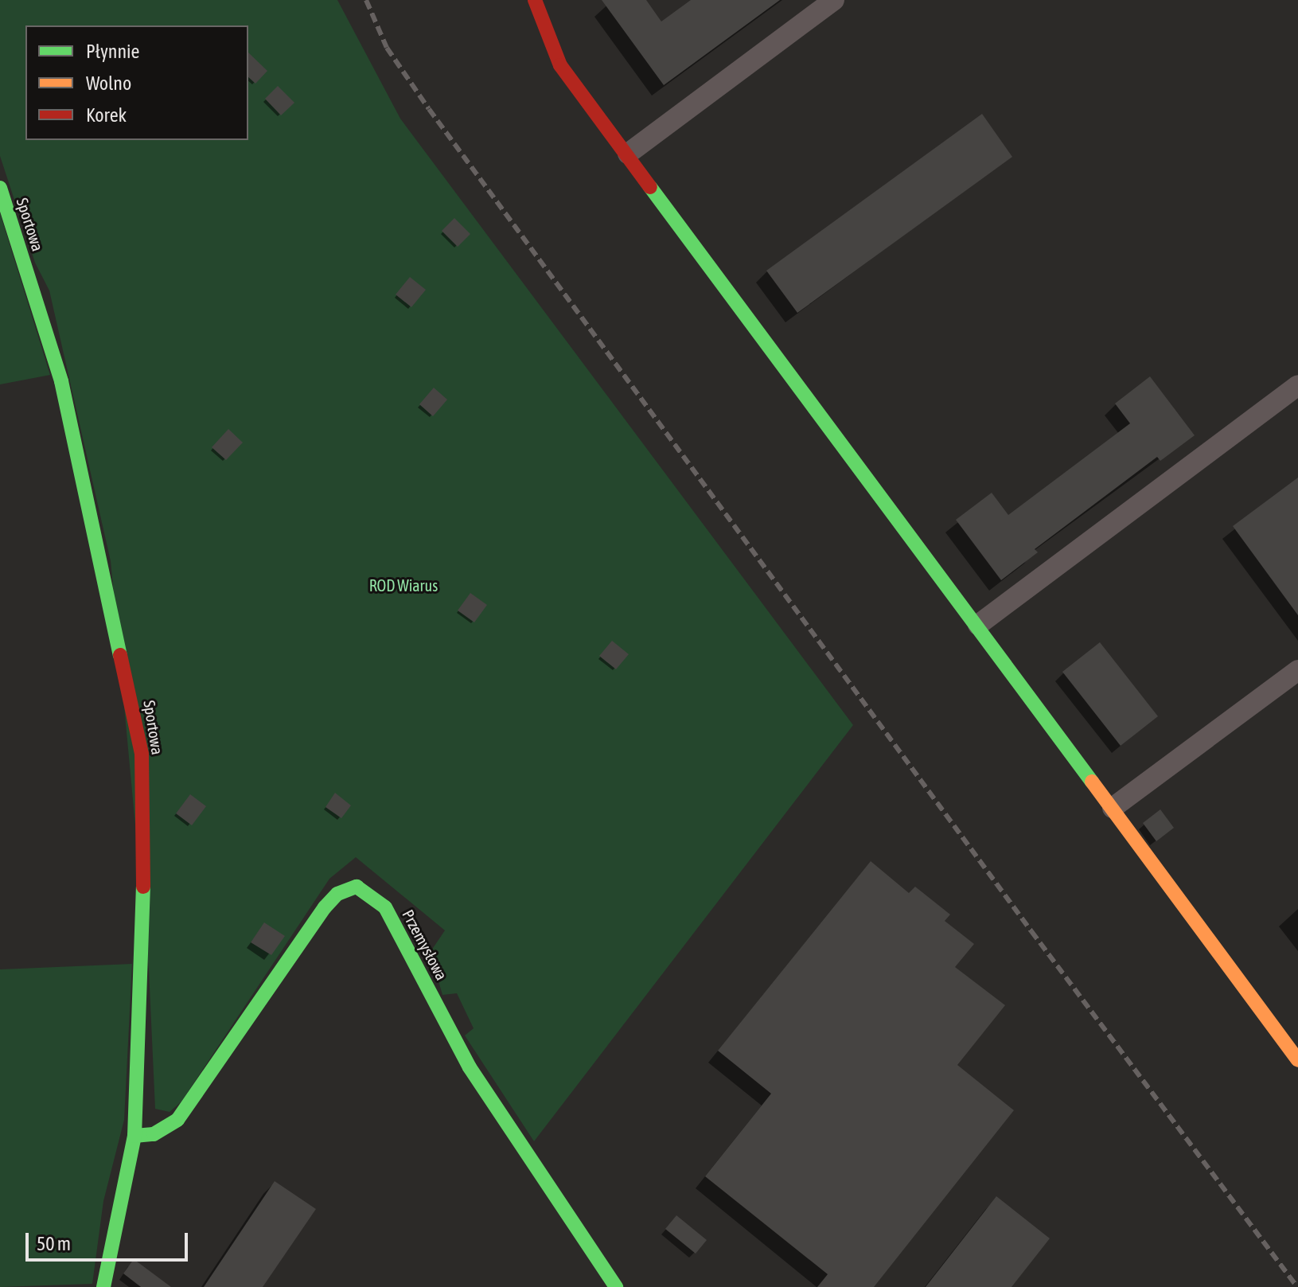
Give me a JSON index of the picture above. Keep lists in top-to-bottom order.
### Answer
{
  "streets": {
    "street": ["Sportowa", "Przemysłowa"]
  },
  "crossings": [
    ["Sportowa", "Przemysłowa"]
  ],
  "parks": ["ROD Wiarus"],
  "legend": ["Płynnie", "Wolno", "Korek"],
  "scale_bar": "50 m"
}
